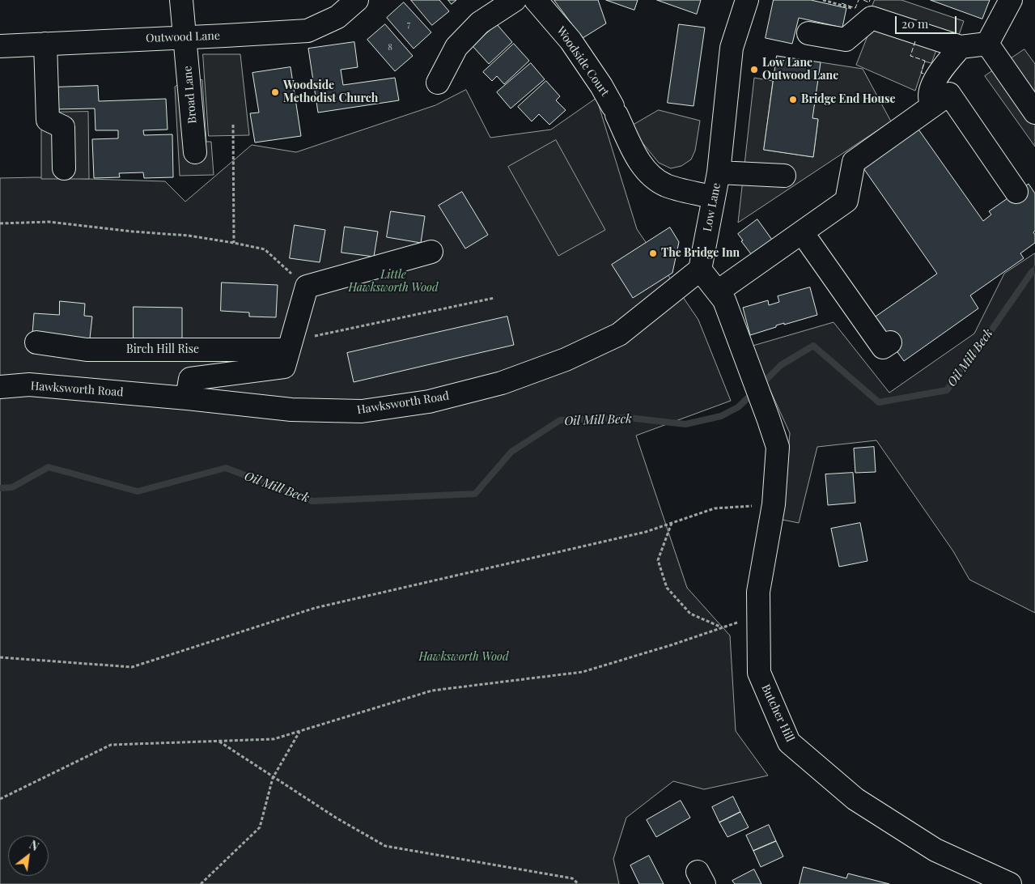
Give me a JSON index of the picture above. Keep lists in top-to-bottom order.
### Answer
{
  "streets": {
    "street": [
      "Outwood Lane",
      "Woodside Court",
      "Broad Lane",
      "Low Lane",
      "Birch Hill Rise",
      "Hawksworth Road",
      "Butcher Hill"
    ]
  },
  "crossings": [
    ["Outwood Lane", "Broad Lane"],
    ["Woodside Court", "Low Lane"],
    ["Low Lane", "Hawksworth Road"]
  ],
  "water": ["Oil Mill Beck"],
  "parks": ["Little Hawksworth Wood", "Hawksworth Wood"],
  "places": [
    "Low Lane Outwood Lane",
    "Woodside Methodist Church",
    "Bridge End House",
    "The Bridge Inn"
  ],
  "house_numbers": ["7", "8"],
  "scale_bar": "20 m",
  "north": "top right"
}
